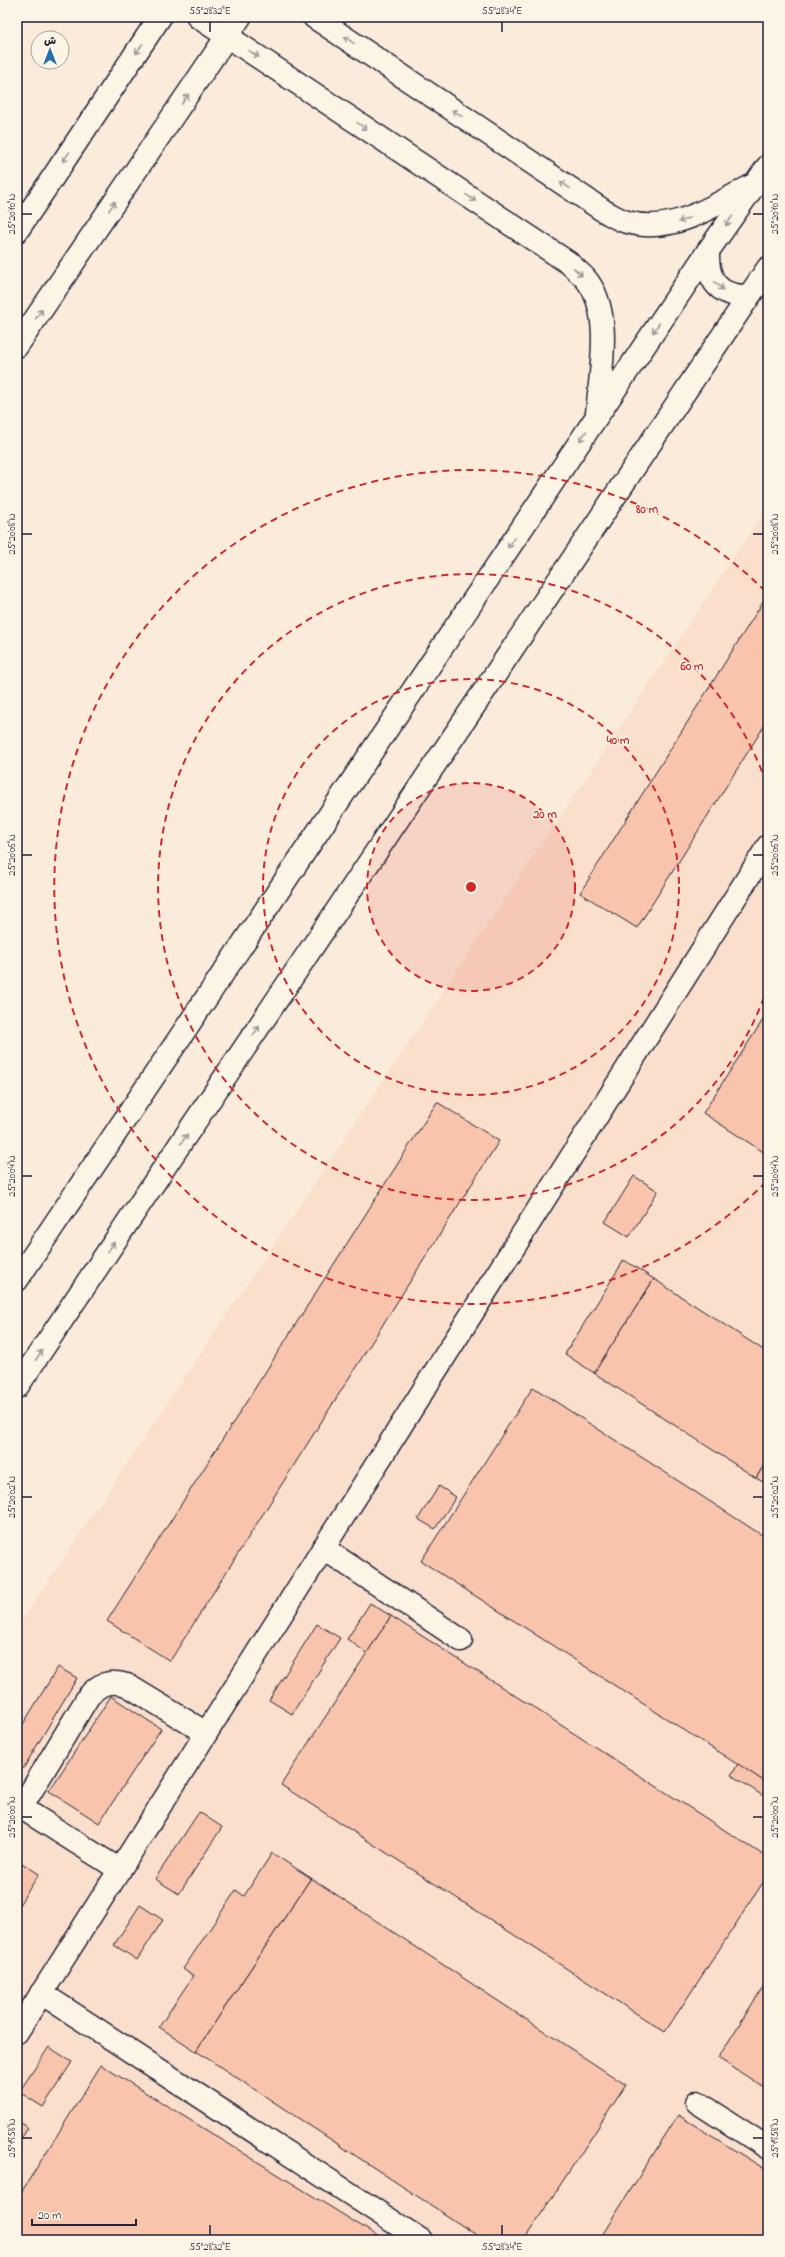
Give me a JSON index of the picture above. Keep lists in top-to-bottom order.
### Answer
{
  "scale_bar": "20 m",
  "north": "top",
  "coordinates": [
    "55°28'32\"E",
    "55°28'34\"E",
    "25°20'10\"N",
    "25°20'08\"N",
    "25°20'06\"N",
    "25°20'04\"N",
    "25°20'02\"N",
    "25°20'00\"N",
    "25°19'58\"N"
  ],
  "rings": [
    "80 m",
    "60 m",
    "40 m",
    "20 m"
  ]
}
